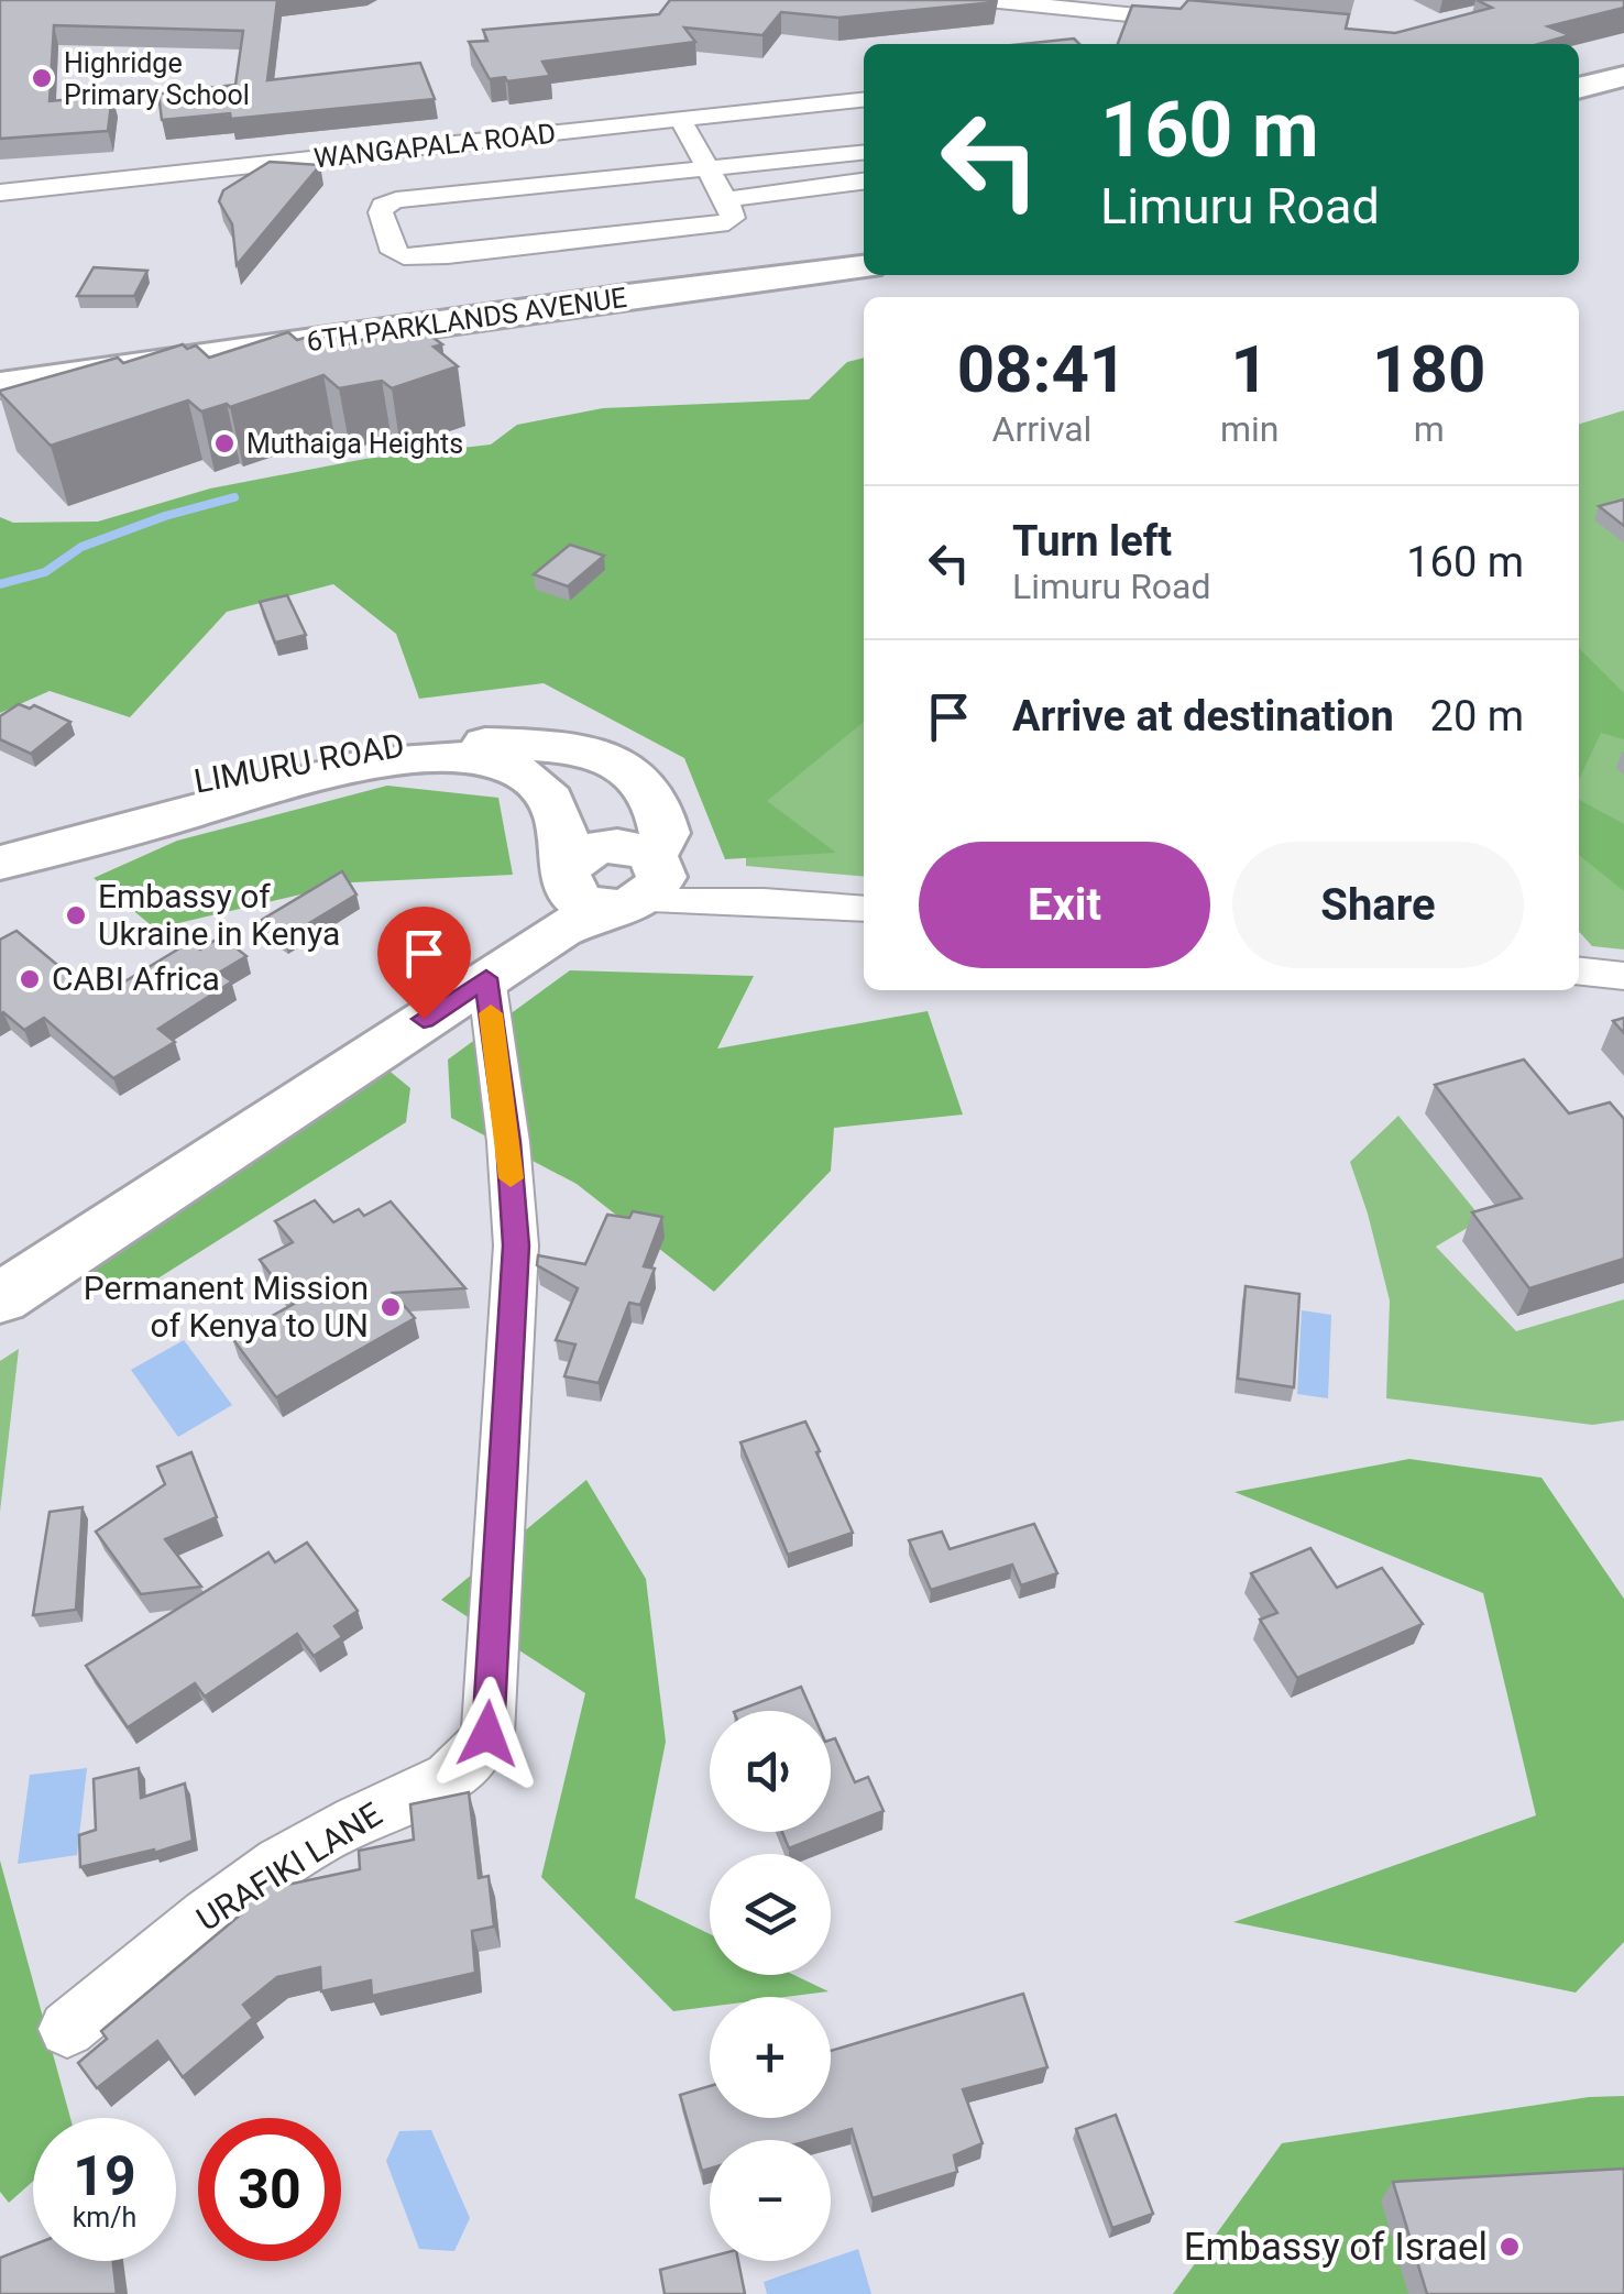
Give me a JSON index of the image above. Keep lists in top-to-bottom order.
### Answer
{
  "streets": {
    "main road": ["6TH PARKLANDS AVENUE", "LIMURU ROAD"],
    "street": ["WANGAPALA ROAD", "URAFIKI LANE"]
  },
  "places": [
    "Highridge Primary School",
    "Muthaiga Heights",
    "Embassy of Ukraine in Kenya",
    "CABI Africa",
    "Permanent Mission of Kenya to UN",
    "Embassy of Israel"
  ],
  "page": {
    "turn": ["160 m", "Limuru Road"],
    "eta": [
      "08:41",
      "Arrival",
      "1",
      "min",
      "180",
      "m"
    ],
    "list": [
      {
        "name": "Turn left",
        "note": "Limuru Road",
        "value": "160 m"
      },
      {
        "name": "Arrive at destination",
        "value": "20 m"
      }
    ],
    "buttons": ["Exit", "Share"],
    "map_buttons": ["+", "−"],
    "speed": "19 km/h",
    "limit": "30"
  }
}
